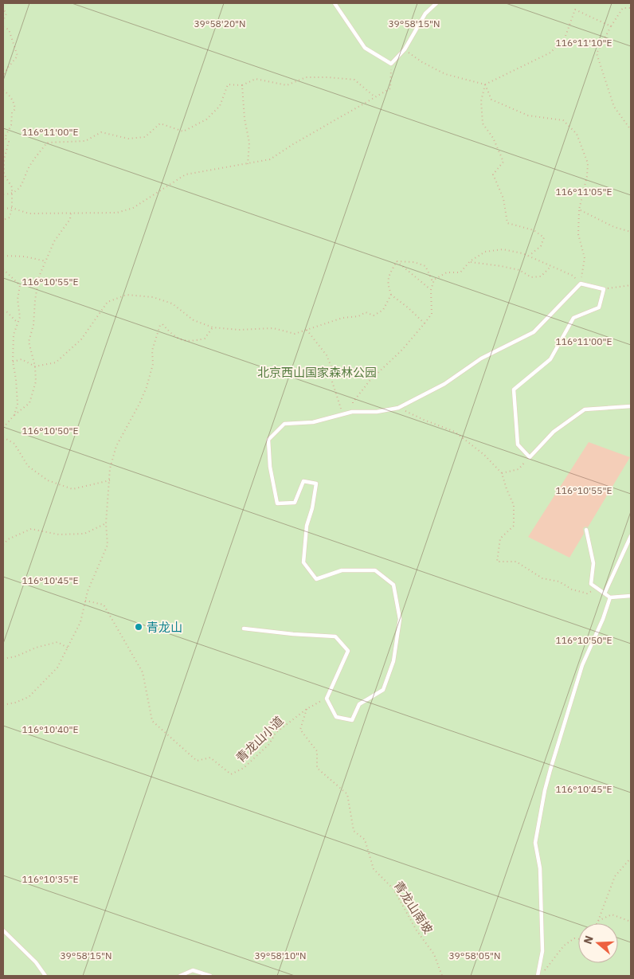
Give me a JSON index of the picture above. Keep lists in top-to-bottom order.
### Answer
{
  "streets": {
    "path": ["青龙山小道", "青龙山南坡"]
  },
  "crossings": [
    ["青龙山小道", "青龙山南坡"]
  ],
  "parks": ["北京西山国家森林公园"],
  "places": ["青龙山"],
  "north": "left",
  "coordinates": [
    "39°58'20\"N",
    "39°58'15\"N",
    "116°11'10\"E",
    "116°11'00\"E",
    "116°11'05\"E",
    "116°10'55\"E",
    "116°10'50\"E",
    "116°10'45\"E",
    "116°10'40\"E",
    "116°10'35\"E",
    "39°58'10\"N",
    "39°58'05\"N"
  ]
}
